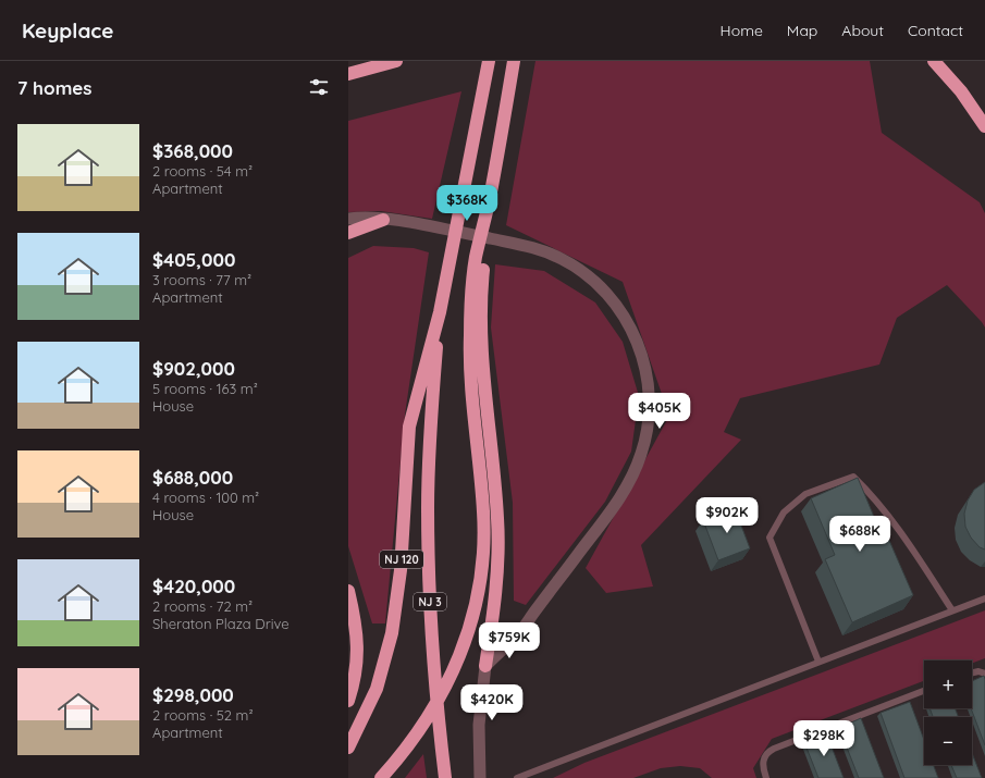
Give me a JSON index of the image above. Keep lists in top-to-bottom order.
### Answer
{
  "streets": {
    "highway": ["NJ 120", "NJ 3"]
  },
  "crossings": [
    ["NJ 120", "NJ 3"]
  ],
  "page": {
    "header": "Keyplace",
    "nav": [
      "Home",
      "Map",
      "About",
      "Contact"
    ],
    "heading": "7 homes",
    "list": [
      {
        "name": "$368,000",
        "note": "2 rooms · 54 m² · Apartment"
      },
      {
        "name": "$405,000",
        "note": "3 rooms · 77 m² · Apartment"
      },
      {
        "name": "$902,000",
        "note": "5 rooms · 163 m² · House"
      },
      {
        "name": "$688,000",
        "note": "4 rooms · 100 m² · House"
      },
      {
        "name": "$420,000",
        "note": "2 rooms · 72 m² · Sheraton Plaza Drive"
      },
      {
        "name": "$298,000",
        "note": "2 rooms · 52 m² · Apartment"
      }
    ],
    "price": [
      "$368K",
      "$405K",
      "$902K",
      "$688K",
      "$759K",
      "$420K",
      "$298K"
    ],
    "map_buttons": ["+", "−"]
  }
}
